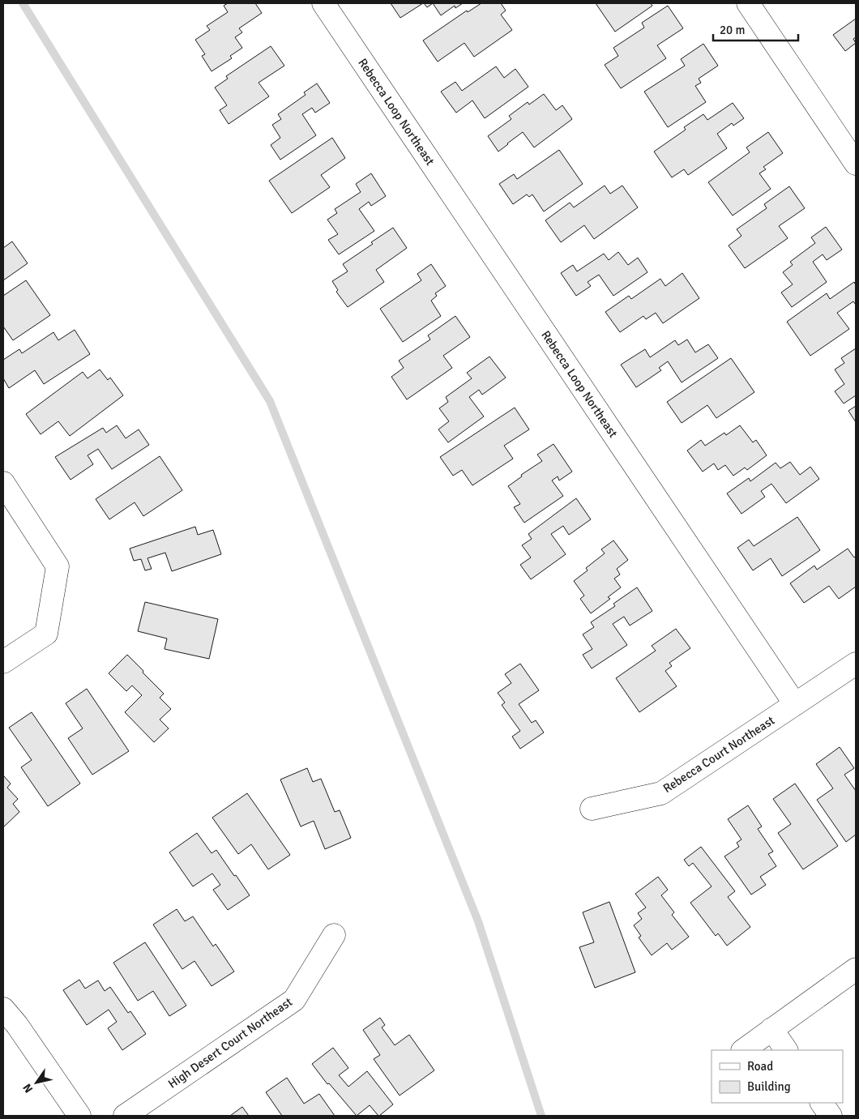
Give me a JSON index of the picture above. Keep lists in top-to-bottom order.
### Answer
{
  "streets": {
    "street": ["Rebecca Loop Northeast", "Rebecca Court Northeast", "High Desert Court Northeast"]
  },
  "crossings": [
    ["Rebecca Loop Northeast", "Rebecca Court Northeast"]
  ],
  "legend": ["Road", "Building"],
  "scale_bar": "20 m",
  "north": "bottom left"
}
